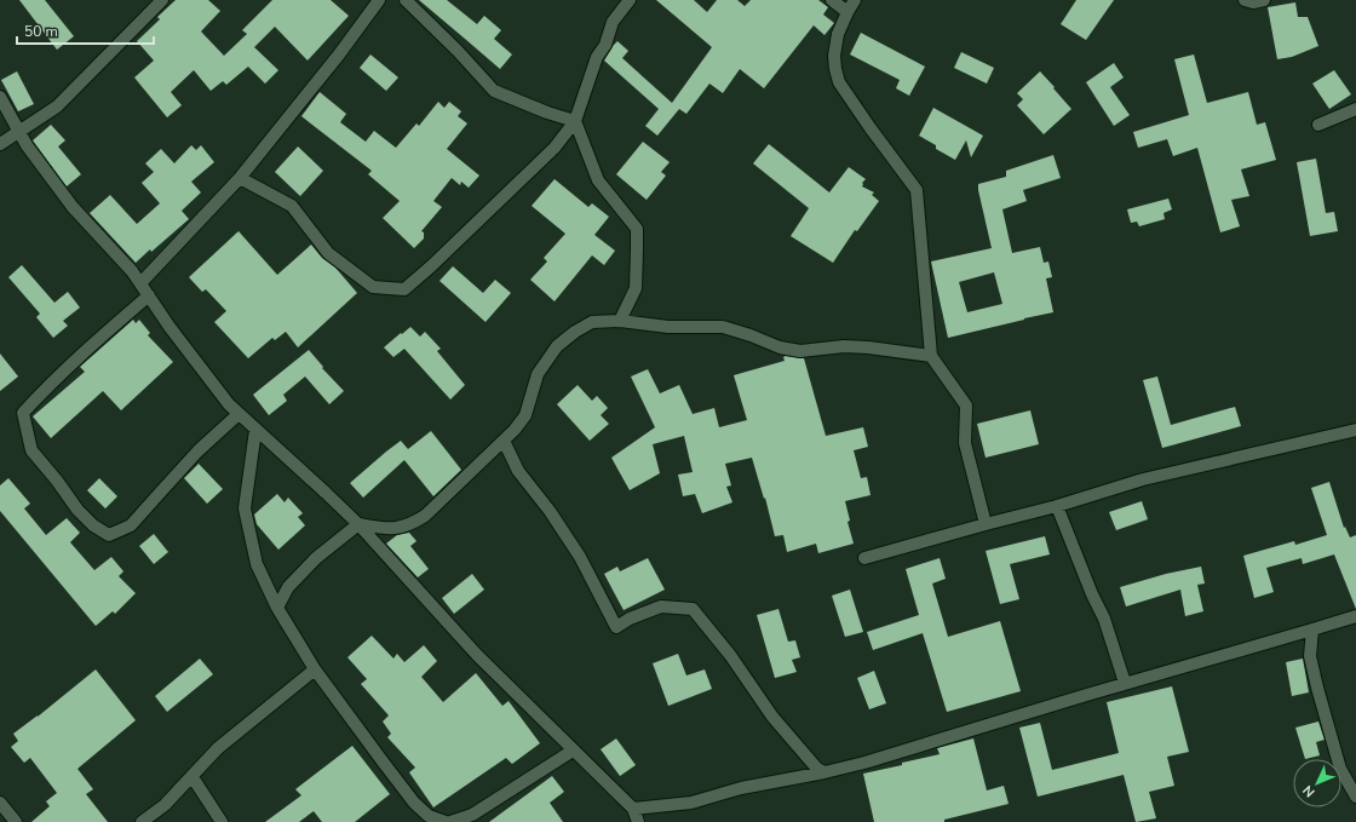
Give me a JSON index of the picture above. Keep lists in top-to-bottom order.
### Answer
{
  "scale_bar": "50 m",
  "north": "bottom left"
}
